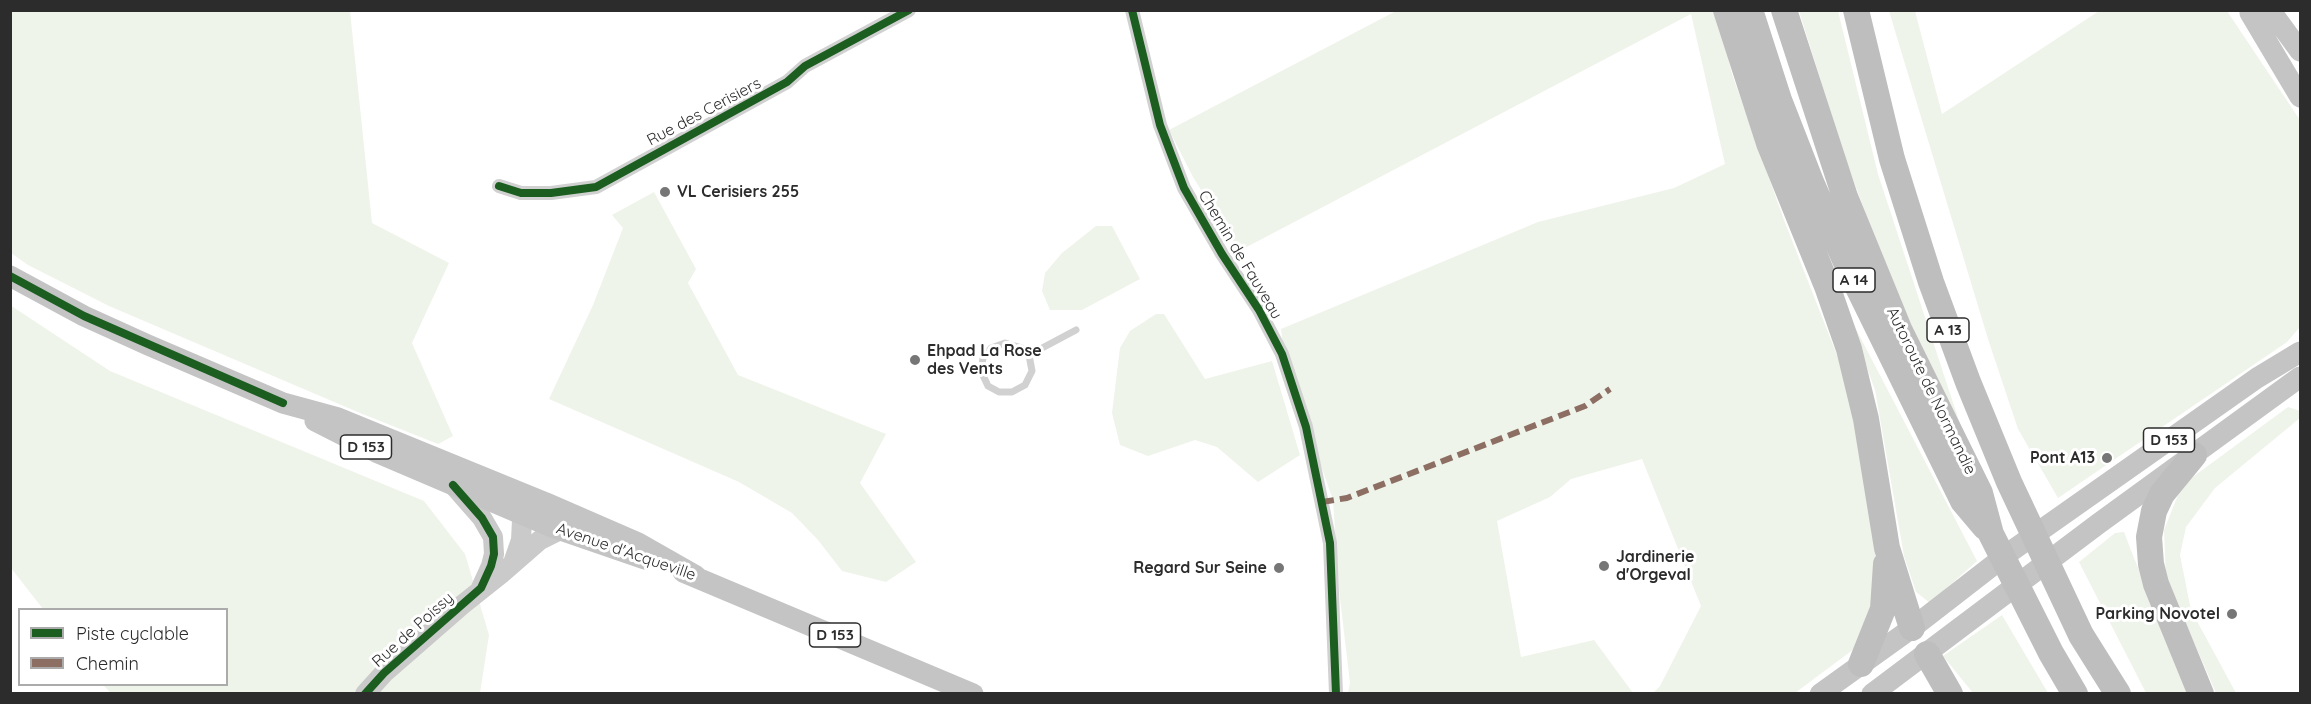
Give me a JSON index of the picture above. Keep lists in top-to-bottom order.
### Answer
{
  "streets": {
    "highway": ["A 14", "A 13", "Autoroute de Normandie"],
    "main road": ["D 153", "Avenue d'Acqueville"],
    "street": ["Rue des Cerisiers", "Chemin de Fauveau", "Rue de Poissy"]
  },
  "crossings": [
    ["A 14", "Autoroute de Normandie"],
    ["D 153", "Avenue d'Acqueville"],
    ["Avenue d'Acqueville", "Rue de Poissy"]
  ],
  "places": [
    "VL Cerisiers 255",
    "Ehpad La Rose des Vents",
    "Pont A13",
    "Jardinerie d'Orgeval",
    "Regard Sur Seine",
    "Parking Novotel"
  ],
  "legend": ["Piste cyclable", "Chemin"]
}
